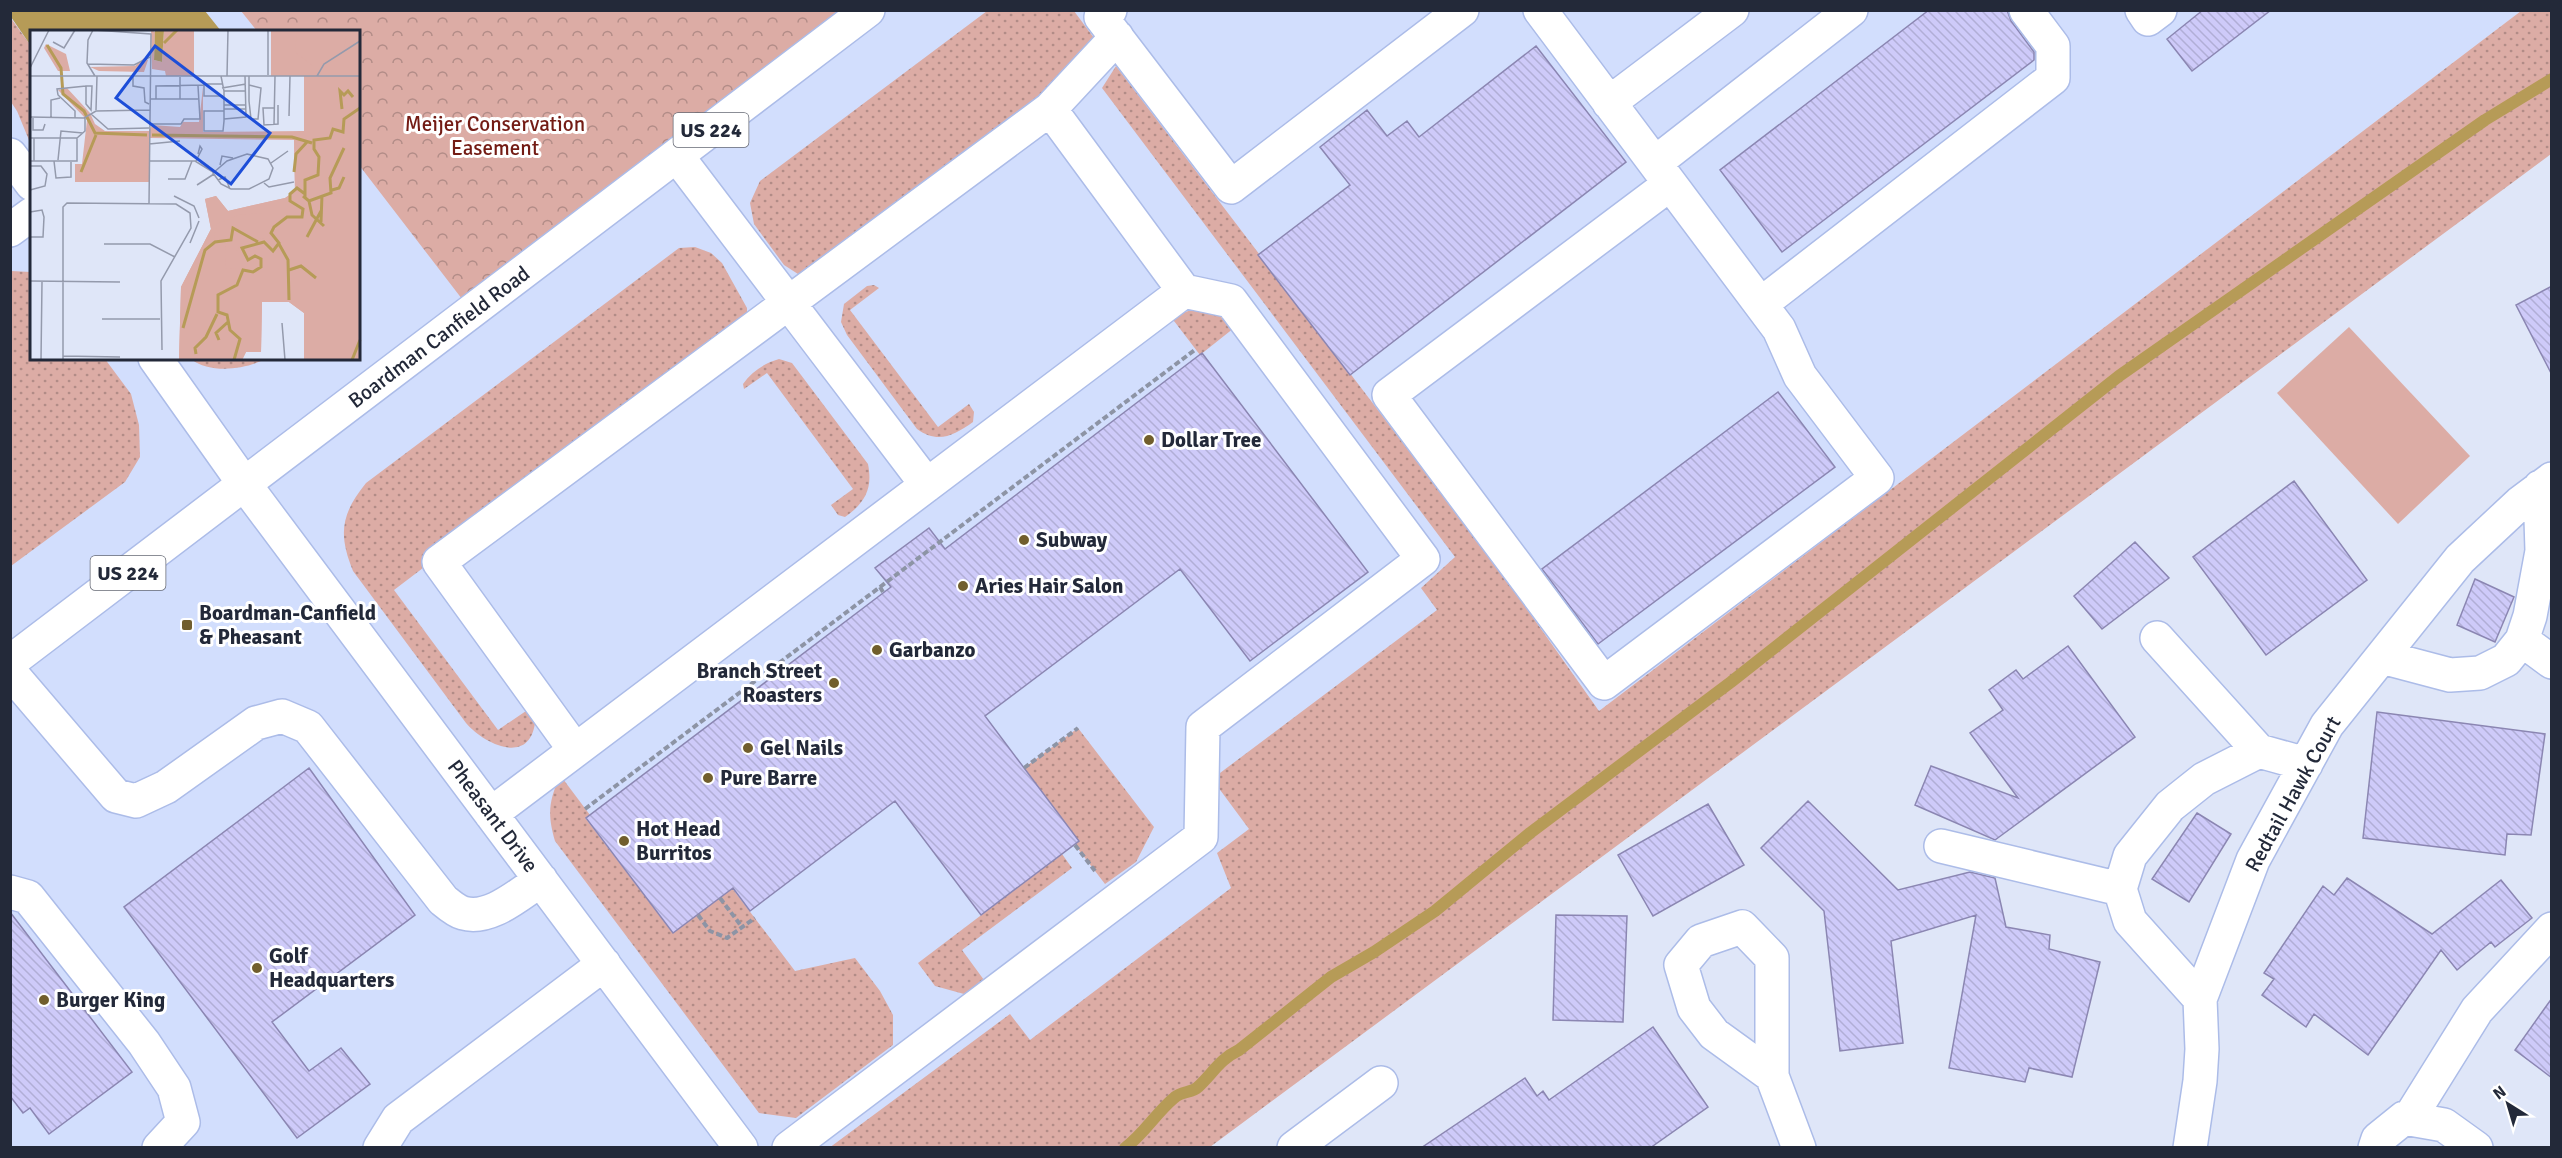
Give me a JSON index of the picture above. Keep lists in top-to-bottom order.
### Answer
{
  "streets": {
    "street": [
      "US 224",
      "Boardman Canfield Road",
      "Redtail Hawk Court",
      "Pheasant Drive"
    ]
  },
  "crossings": [
    ["Boardman Canfield Road", "Pheasant Drive"]
  ],
  "parks": ["Meijer Conservation Easement"],
  "places": {
    "other": [
      "Dollar Tree",
      "Subway",
      "Aries Hair Salon",
      "Garbanzo",
      "Branch Street Roasters",
      "Gel Nails",
      "Pure Barre",
      "Hot Head Burritos",
      "Golf Headquarters",
      "Burger King"
    ],
    "transit": ["Boardman-Canfield & Pheasant"]
  },
  "north": "top left"
}
